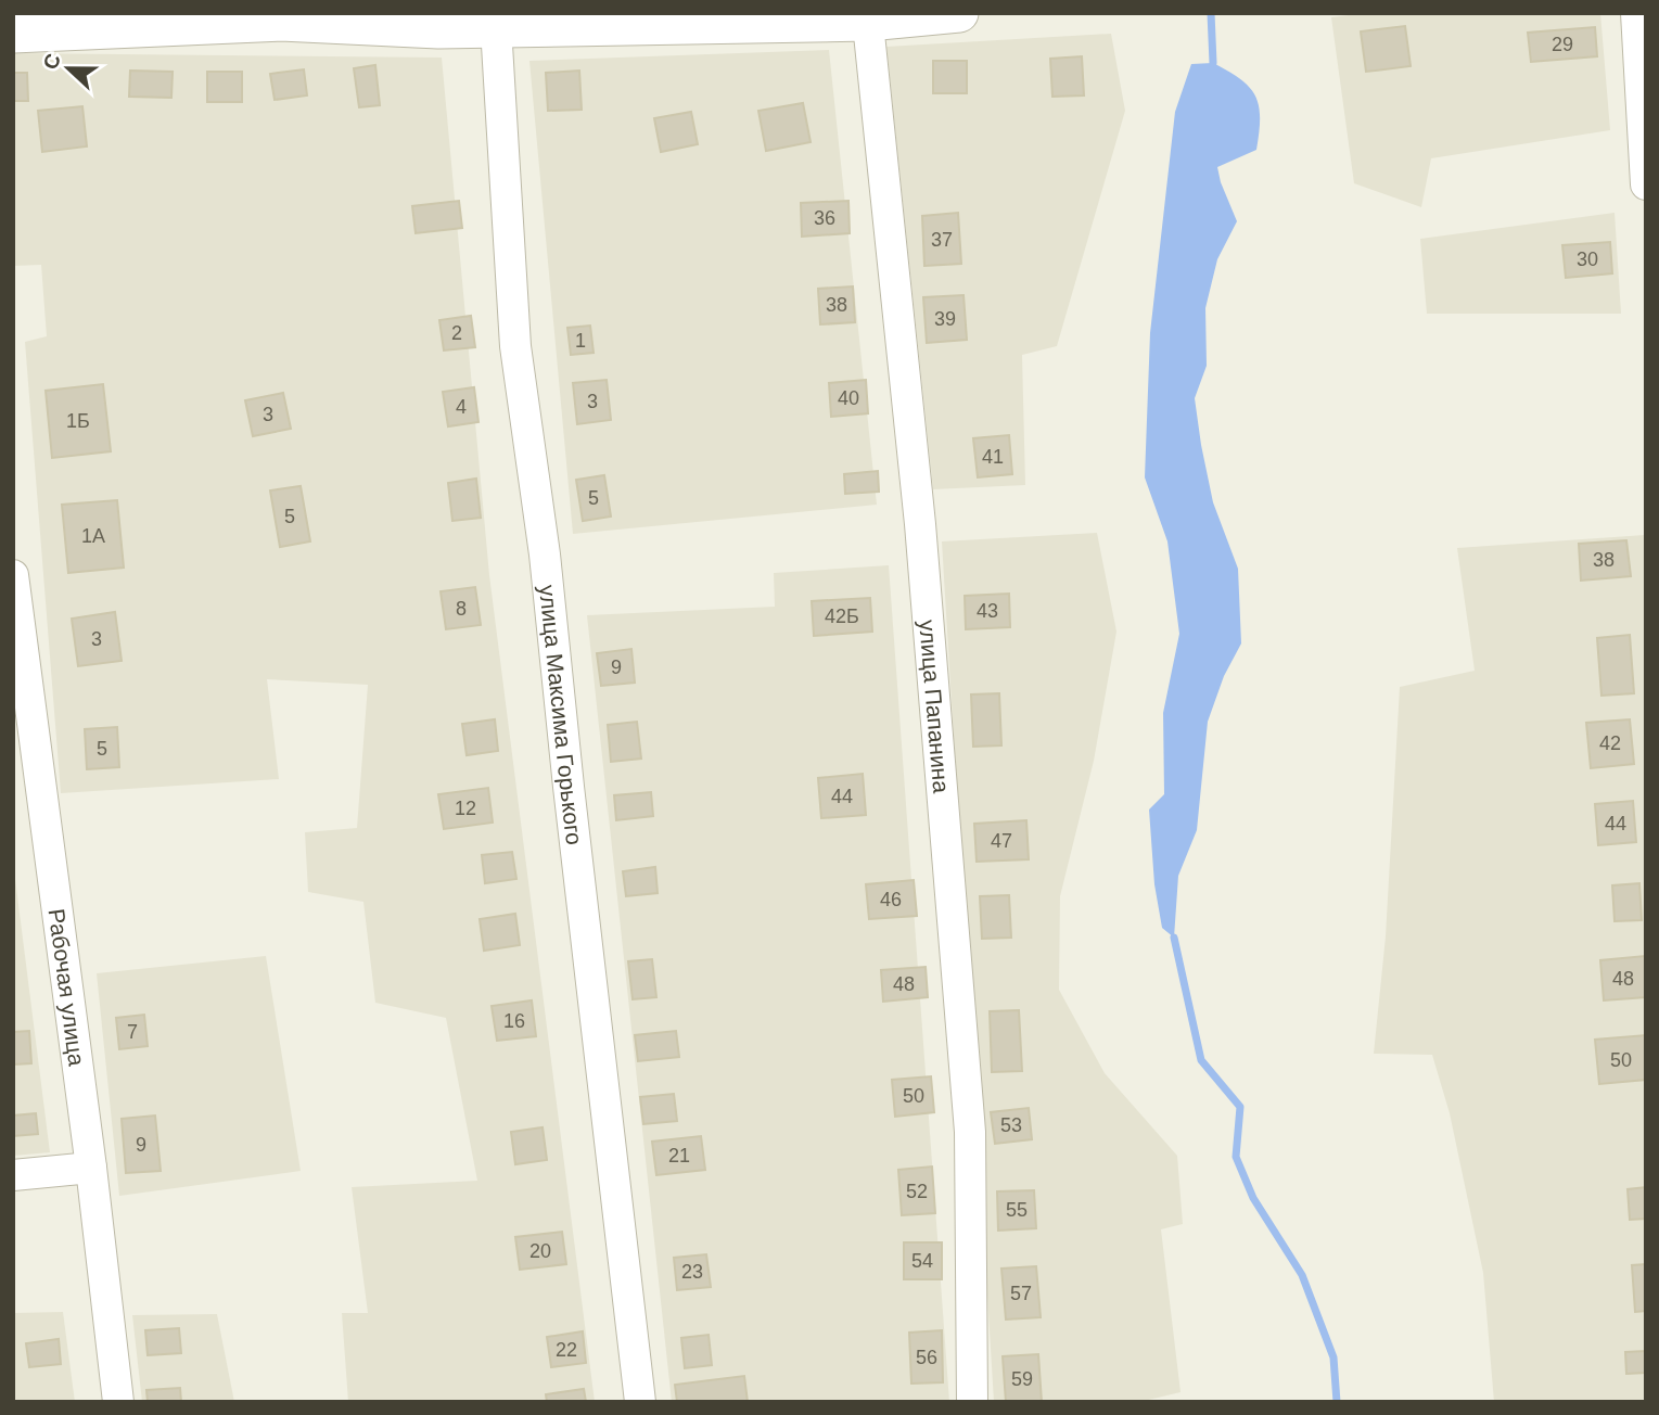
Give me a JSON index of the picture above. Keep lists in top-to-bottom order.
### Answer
{
  "streets": {
    "street": ["улица Папанина", "улица Максима Горького", "Рабочая улица"]
  },
  "house_numbers": [
    "29",
    "36",
    "37",
    "30",
    "38",
    "39",
    "2",
    "1",
    "40",
    "3",
    "4",
    "3",
    "1Б",
    "41",
    "5",
    "5",
    "1А",
    "38",
    "8",
    "43",
    "42Б",
    "3",
    "9",
    "42",
    "5",
    "44",
    "12",
    "44",
    "47",
    "46",
    "48",
    "48",
    "16",
    "7",
    "50",
    "50",
    "53",
    "9",
    "21",
    "52",
    "55",
    "20",
    "54",
    "23",
    "57",
    "22",
    "56",
    "59"
  ],
  "north": "left"
}
